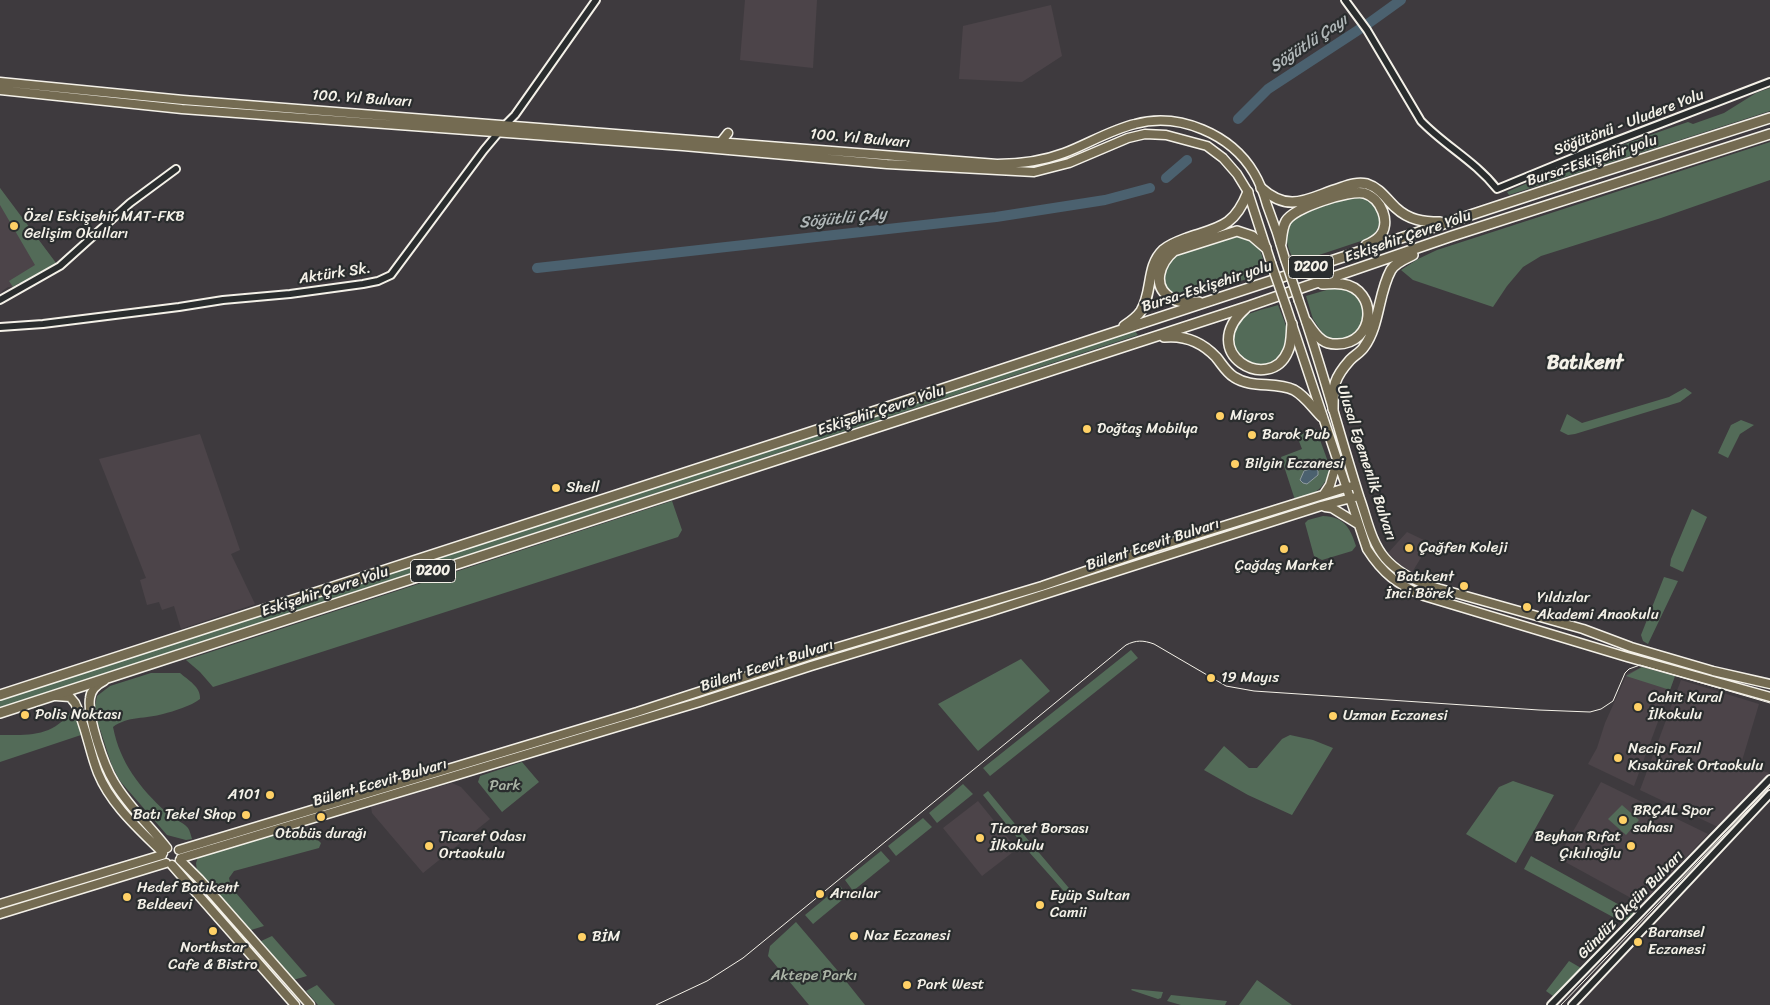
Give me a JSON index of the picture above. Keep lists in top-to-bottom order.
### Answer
{
  "streets": {
    "highway": ["Bursa-Eskişehir yolu", "Eskişehir Çevre Yolu", "D200"],
    "main road": ["100. Yıl Bulvarı", "Ulusal Egemenlik Bulvarı", "Bülent Ecevit Bulvarı"],
    "street": ["Söğütönü - Uludere Yolu", "Aktürk Sk.", "Gündüz Ökçün Bulvarı"]
  },
  "crossings": [
    ["100. Yıl Bulvarı", "Aktürk Sk."],
    ["100. Yıl Bulvarı", "Ulusal Egemenlik Bulvarı"],
    ["Bursa-Eskişehir yolu", "Eskişehir Çevre Yolu"],
    ["Ulusal Egemenlik Bulvarı", "Bülent Ecevit Bulvarı"]
  ],
  "districts": ["Batıkent"],
  "water": ["Söğütlü Çayı", "Söğütlü ÇAy"],
  "parks": ["Park", "Aktepe Parkı"],
  "places": [
    "Özel Eskişehir MAT-FKB Gelişim Okulları",
    "Migros",
    "Doğtaş Mobilya",
    "Barok Pub",
    "Bilgin Eczanesi",
    "Shell",
    "Çağfen Koleji",
    "Çağdaş Market",
    "Batıkent İnci Börek",
    "Yıldızlar Akademi Anaokulu",
    "19 Mayıs",
    "Cahit Kural İlkokulu",
    "Polis Noktası",
    "Uzman Eczanesi",
    "Necip Fazıl Kısakürek Ortaokulu",
    "A101",
    "Batı Tekel Shop",
    "Otobüs durağı",
    "BRÇAL Spor sahası",
    "Ticaret Borsası İlkokulu",
    "Ticaret Odası Ortaokulu",
    "Beyhan Rıfat Çıkılıoğlu",
    "Arıcılar",
    "Hedef Batıkent Beldeevi",
    "Eyüp Sultan Camii",
    "Northstar Cafe & Bistro",
    "Naz Eczanesi",
    "BİM",
    "Baransel Eczanesi",
    "Park West"
  ]
}
